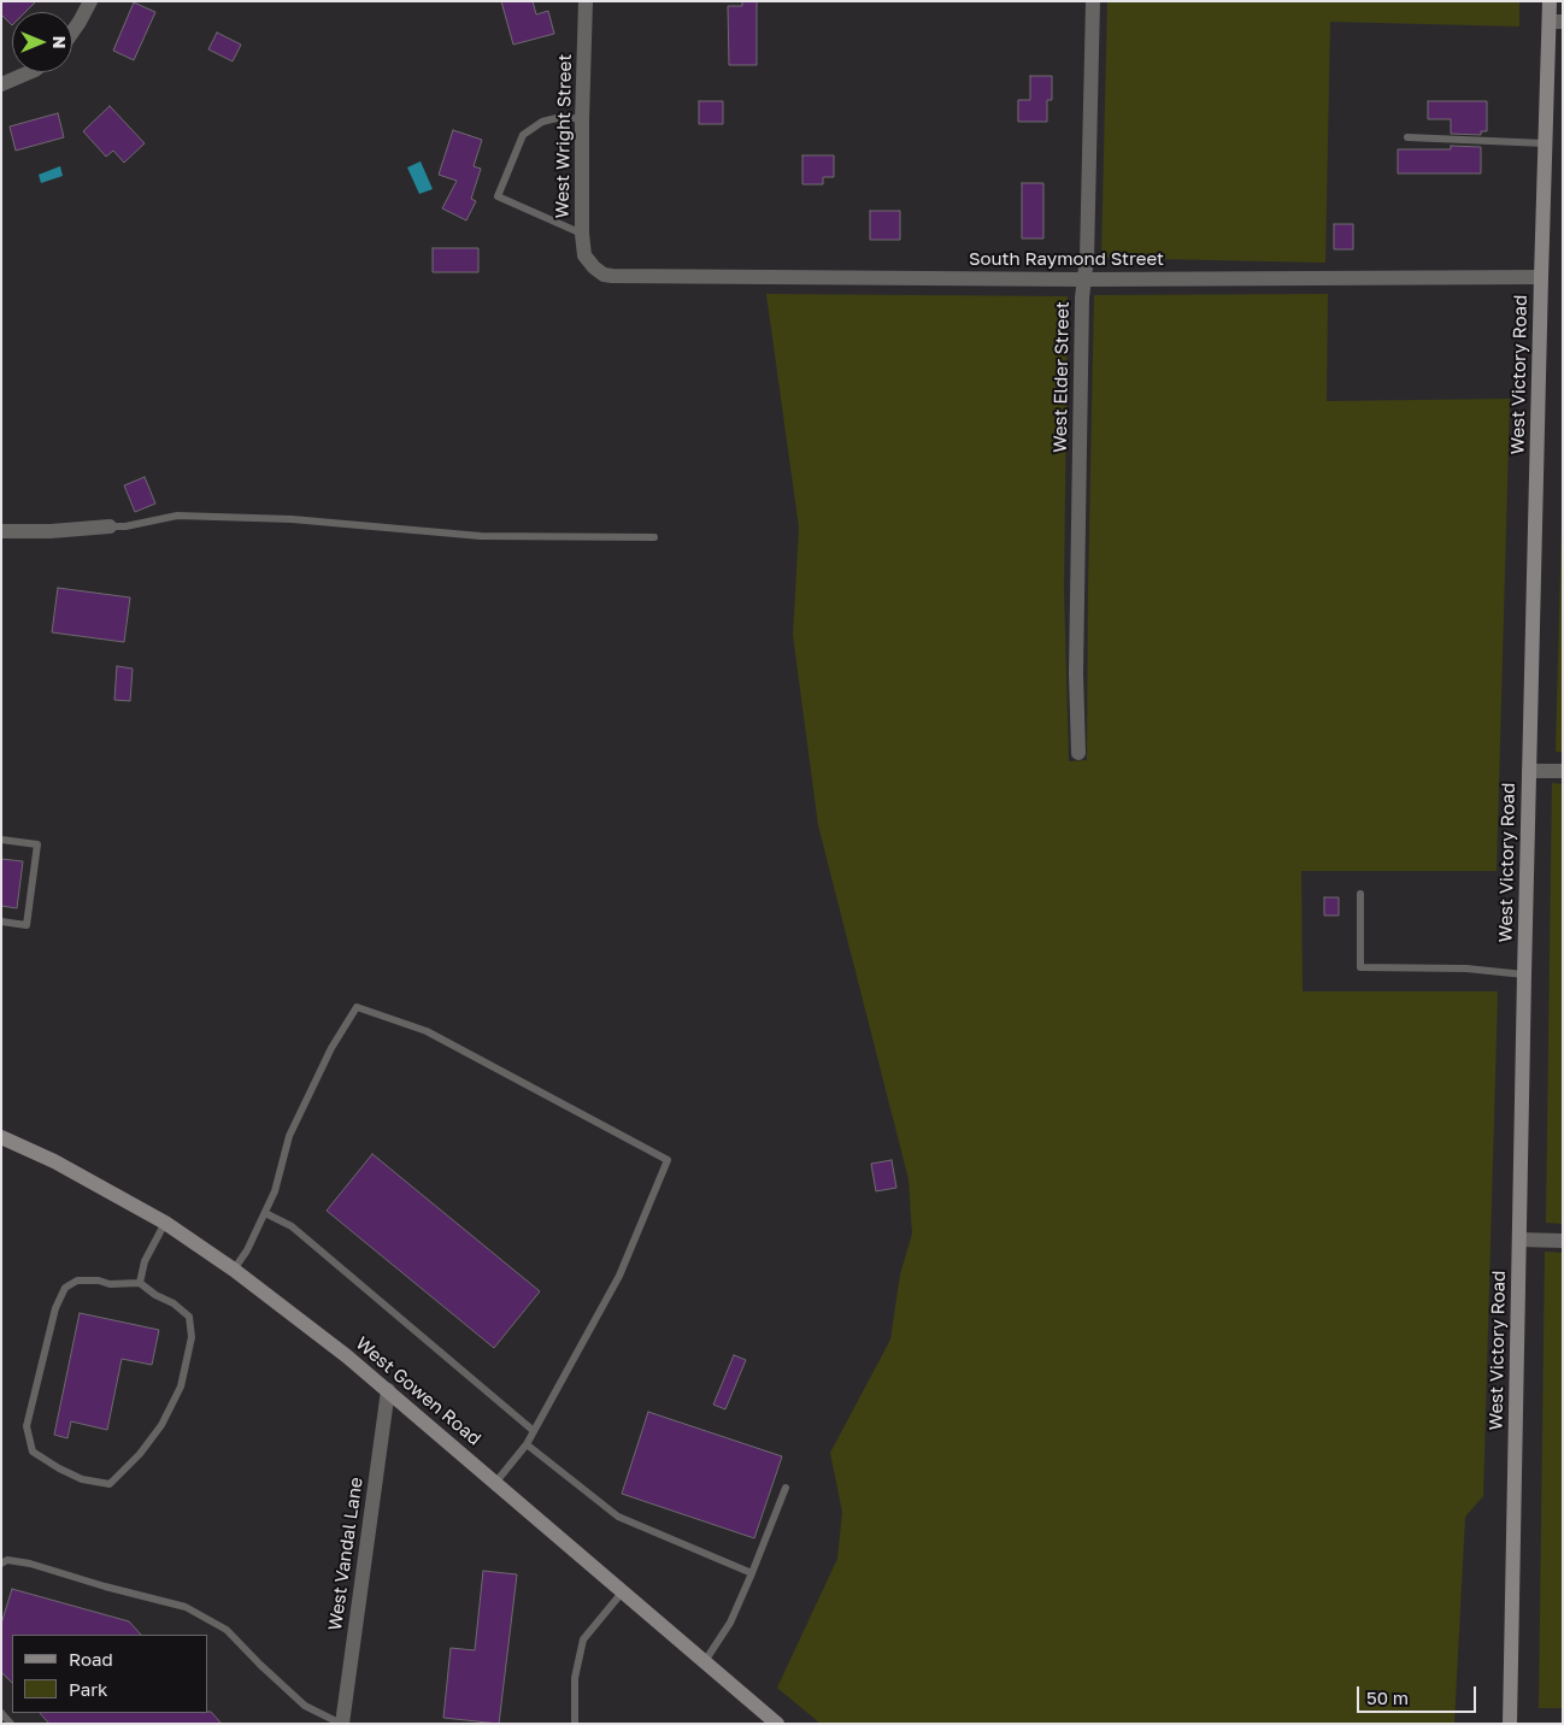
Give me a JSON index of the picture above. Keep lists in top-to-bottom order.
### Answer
{
  "streets": {
    "main road": ["West Victory Road", "West Gowen Road"],
    "street": [
      "West Wright Street",
      "South Raymond Street",
      "West Elder Street",
      "West Vandal Lane"
    ]
  },
  "crossings": [
    ["West Wright Street", "South Raymond Street"],
    ["South Raymond Street", "West Victory Road"],
    ["South Raymond Street", "West Elder Street"],
    ["West Gowen Road", "West Vandal Lane"]
  ],
  "legend": ["Road", "Park"],
  "scale_bar": "50 m",
  "north": "right"
}
